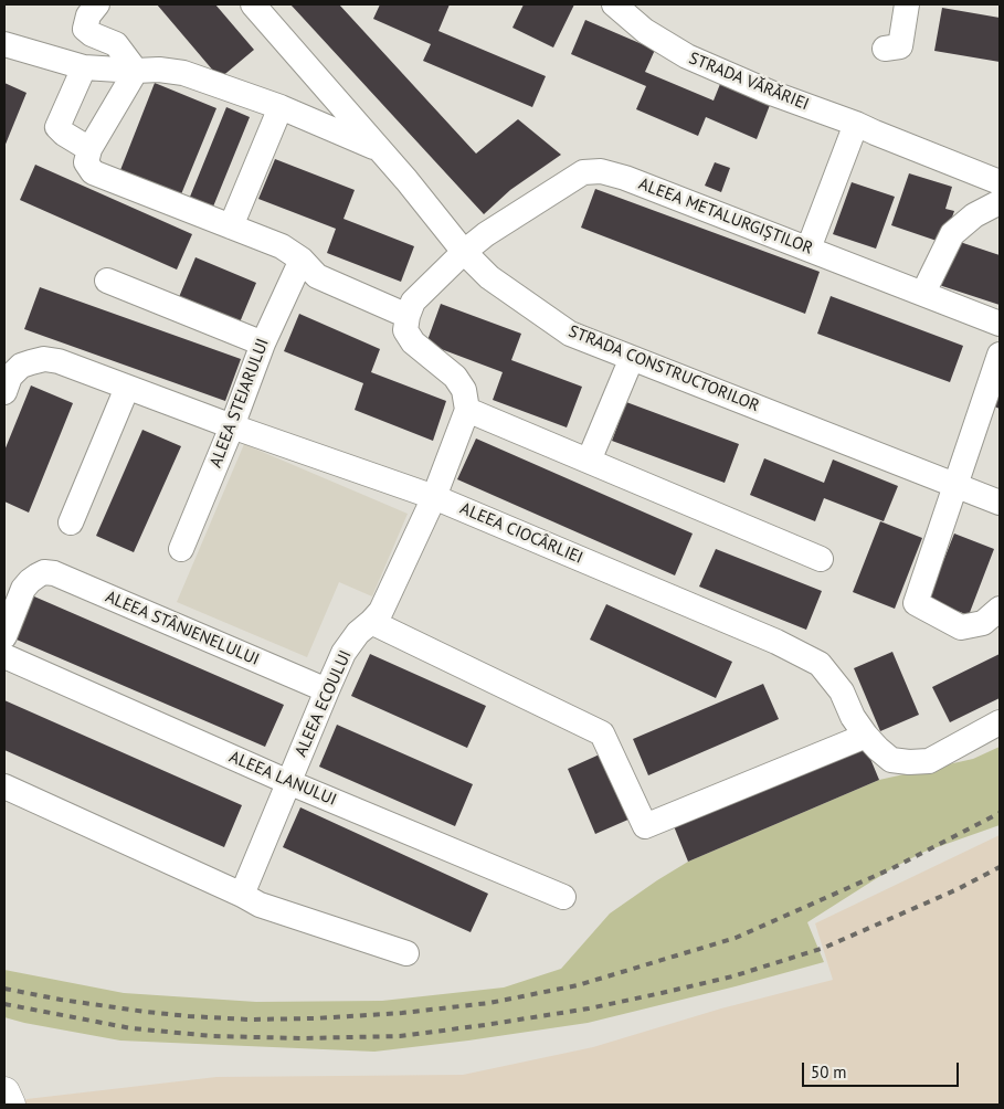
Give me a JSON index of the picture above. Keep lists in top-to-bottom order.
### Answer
{
  "streets": {
    "street": [
      "STRADA VĂRĂRIEI",
      "ALEEA METALURGIȘTILOR",
      "STRADA CONSTRUCTORILOR",
      "ALEEA STEJARULUI",
      "ALEEA CIOCÂRLIEI",
      "ALEEA STÂNJENELULUI",
      "ALEEA ECOULUI",
      "ALEEA LANULUI"
    ]
  },
  "crossings": [
    ["ALEEA METALURGIȘTILOR", "STRADA CONSTRUCTORILOR"],
    ["ALEEA STEJARULUI", "ALEEA CIOCÂRLIEI"],
    ["ALEEA CIOCÂRLIEI", "ALEEA ECOULUI"],
    ["ALEEA STÂNJENELULUI", "ALEEA ECOULUI"],
    ["ALEEA ECOULUI", "ALEEA LANULUI"]
  ],
  "scale_bar": "50 m"
}
